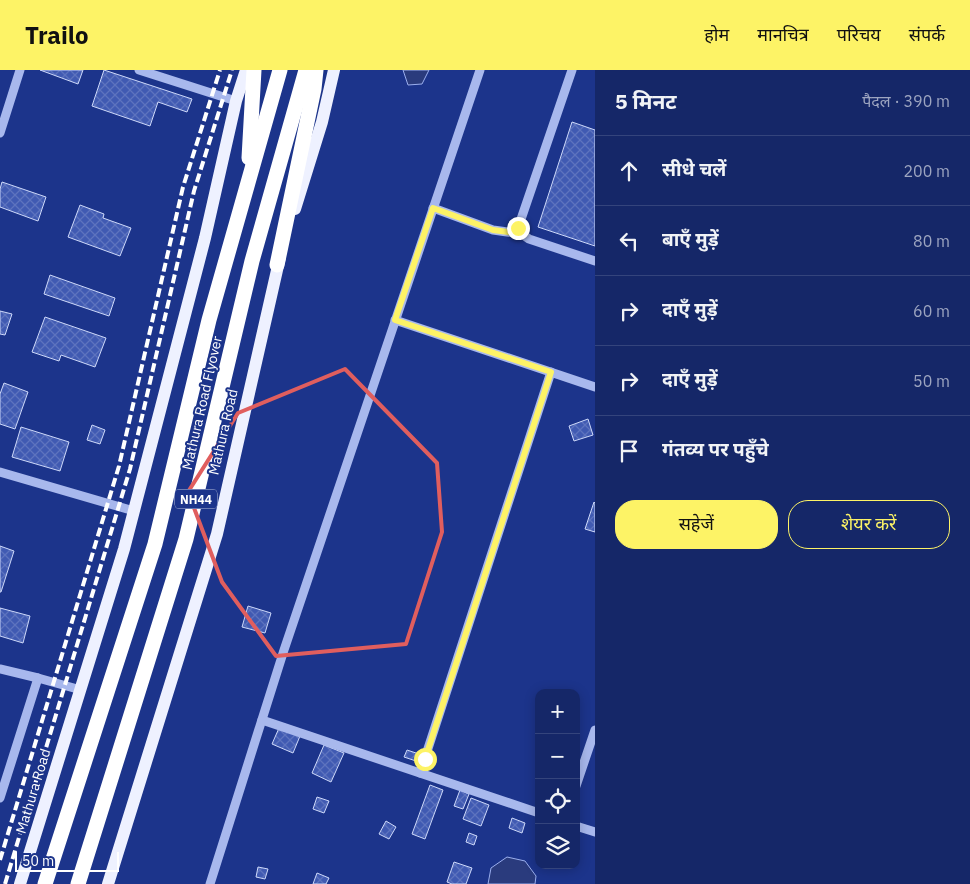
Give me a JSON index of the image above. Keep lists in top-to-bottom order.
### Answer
{
  "streets": {
    "highway": ["Mathura Road Flyover", "NH44"],
    "main road": ["Mathura Road"]
  },
  "crossings": [
    ["Mathura Road Flyover", "NH44"]
  ],
  "scale_bar": "50 m",
  "page": {
    "header": "Trailo",
    "nav": [
      "होम",
      "मानचित्र",
      "परिचय",
      "संपर्क"
    ],
    "heading": ["5 मिनट", "पैदल · 390 m"],
    "list": [
      ["सीधे चलें", "200 m"],
      ["बाएँ मुड़ें", "80 m"],
      ["दाएँ मुड़ें", "60 m"],
      ["दाएँ मुड़ें", "50 m"],
      "गंतव्य पर पहुँचे"
    ],
    "buttons": ["सहेजें", "शेयर करें"],
    "map_buttons": ["+", "−"],
    "scale": "50 m"
  }
}
